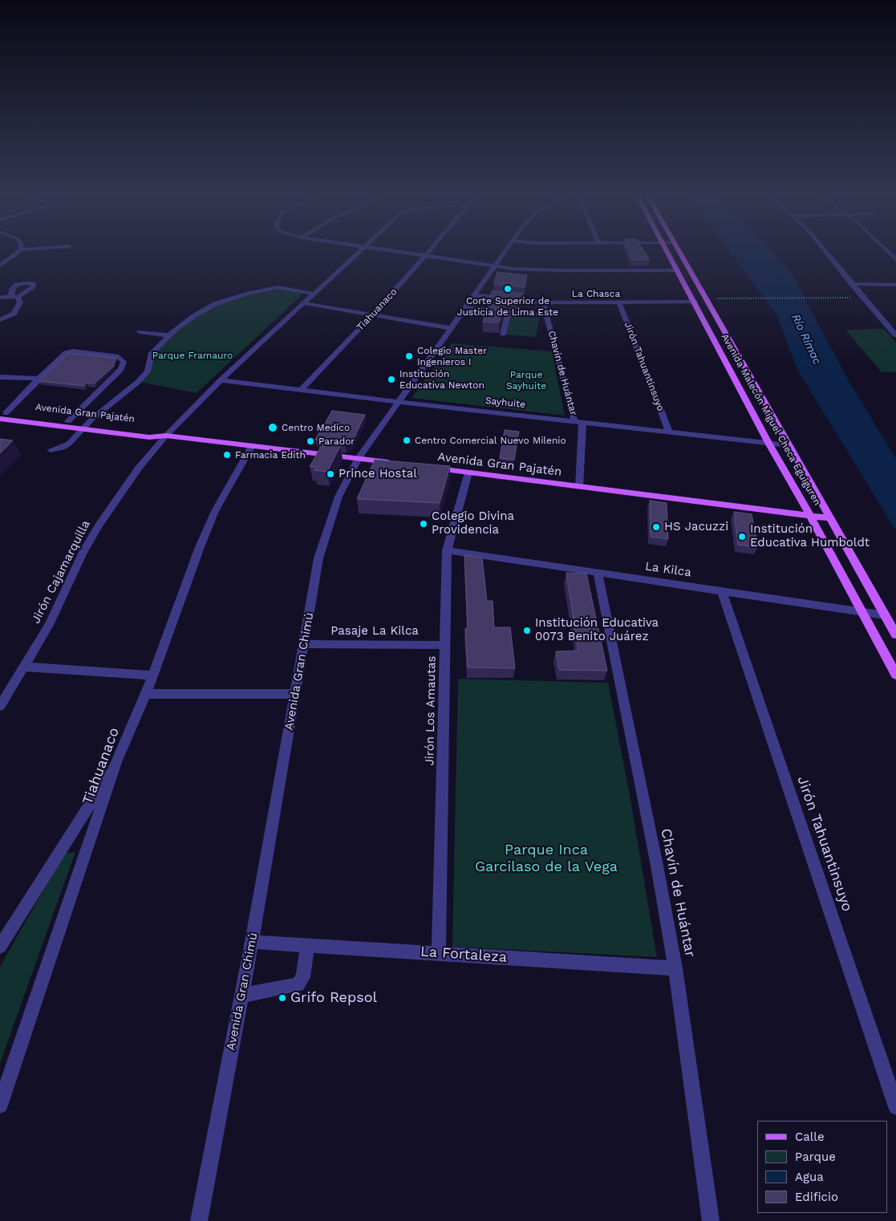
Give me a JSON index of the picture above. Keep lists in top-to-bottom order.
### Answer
{
  "streets": {
    "main road": ["Avenida Gran Pajatén", "Avenida Malecón Miguel Checa Eguiguren"],
    "street": [
      "La Chasca",
      "Tiahuanaco",
      "Jirón Tahuantinsuyo",
      "Chavín de Huántar",
      "Sayhuite",
      "La Kilca",
      "Jirón Cajamarquilla",
      "Pasaje La Kilca",
      "Avenida Gran Chimú",
      "Jirón Los Amautas",
      "La Fortaleza"
    ]
  },
  "crossings": [
    ["La Chasca", "Jirón Tahuantinsuyo"],
    ["La Chasca", "Chavín de Huántar"],
    ["La Chasca", "Avenida Malecón Miguel Checa Eguiguren"],
    ["La Chasca", "Avenida Gran Chimú"],
    ["Tiahuanaco", "Sayhuite"],
    ["Tiahuanaco", "Avenida Gran Pajatén"],
    ["Jirón Tahuantinsuyo", "Sayhuite"],
    ["Jirón Tahuantinsuyo", "La Kilca"],
    ["Chavín de Huántar", "Sayhuite"],
    ["Chavín de Huántar", "Avenida Gran Pajatén"],
    ["Chavín de Huántar", "La Kilca"],
    ["Chavín de Huántar", "La Fortaleza"],
    ["Sayhuite", "Avenida Malecón Miguel Checa Eguiguren"],
    ["Sayhuite", "Jirón Cajamarquilla"],
    ["Sayhuite", "Avenida Gran Chimú"],
    ["Avenida Gran Pajatén", "Avenida Malecón Miguel Checa Eguiguren"],
    ["Avenida Gran Pajatén", "Jirón Cajamarquilla"],
    ["Avenida Gran Pajatén", "Avenida Gran Chimú"],
    ["Avenida Gran Pajatén", "Jirón Los Amautas"],
    ["Avenida Malecón Miguel Checa Eguiguren", "La Kilca"],
    ["La Kilca", "Jirón Los Amautas"],
    ["Pasaje La Kilca", "Avenida Gran Chimú"],
    ["Pasaje La Kilca", "Jirón Los Amautas"],
    ["Avenida Gran Chimú", "La Fortaleza"],
    ["Jirón Los Amautas", "La Fortaleza"]
  ],
  "water": ["Río Rímac"],
  "parks": ["Parque Framauro", "Parque Sayhuite", "Parque Inca Garcilaso de la Vega"],
  "places": [
    "Corte Superior de Justicia de Lima Este",
    "Colegio Master Ingenieros I",
    "Institución Educativa Newton",
    "Centro Medico",
    "Centro Comercial Nuevo Milenio",
    "Parador",
    "Farmacia Edith",
    "Prince Hostal",
    "Colegio Divina Providencia",
    "HS Jacuzzi",
    "Institución Educativa Humboldt",
    "Institución Educativa 0073 Benito Juárez",
    "Grifo Repsol"
  ],
  "legend": [
    "Calle",
    "Parque",
    "Agua",
    "Edificio"
  ]
}
